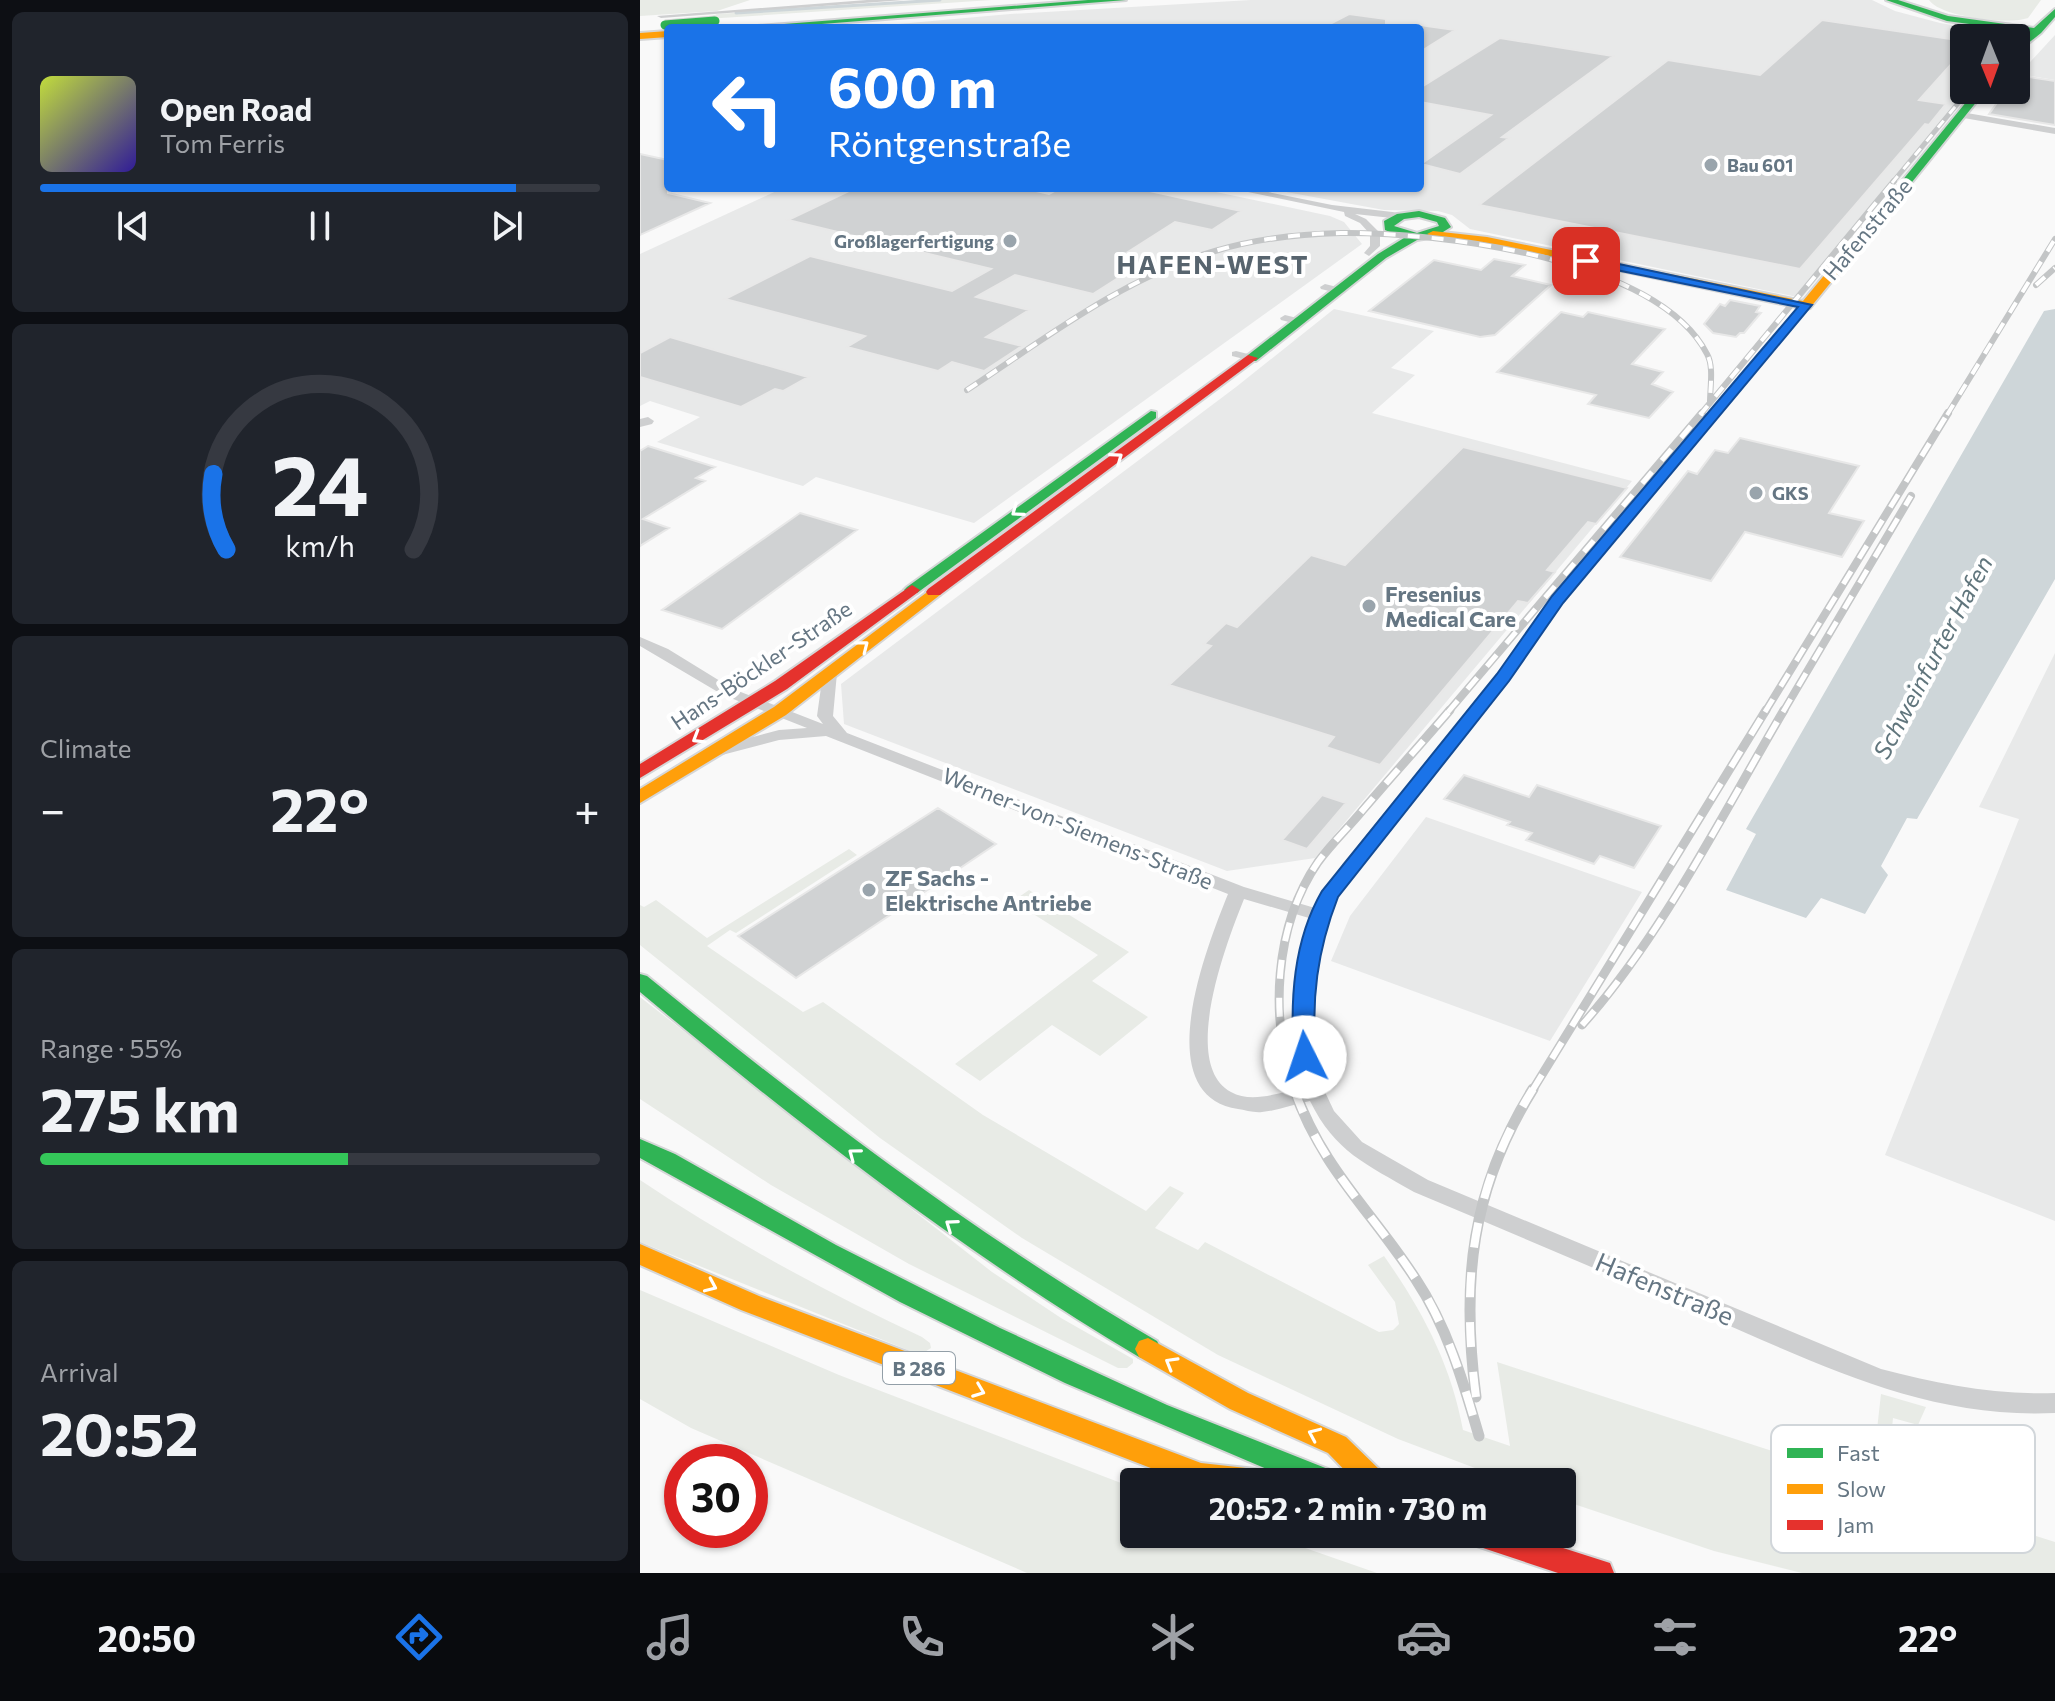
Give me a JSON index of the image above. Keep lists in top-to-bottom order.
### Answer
{
  "streets": {
    "main road": ["Hafenstraße", "Hans-Böckler-Straße", "B 286"],
    "street": ["Werner-von-Siemens-Straße"]
  },
  "crossings": [
    ["Hafenstraße", "Werner-von-Siemens-Straße"],
    ["Hans-Böckler-Straße", "Werner-von-Siemens-Straße"]
  ],
  "districts": ["HAFEN-WEST"],
  "water": ["Schweinfurter Hafen"],
  "places": [
    "Bau 601",
    "Großlagerfertigung",
    "GKS",
    "Fresenius Medical Care",
    "ZF Sachs - Elektrische Antriebe"
  ],
  "legend": ["Fast", "Slow", "Jam"],
  "north": "bottom",
  "page": {
    "turn": ["600 m", "Röntgenstraße"],
    "song": ["Open Road", "Tom Ferris"],
    "tile": [
      "Climate",
      ["Range · 55%", "275 km"],
      ["Arrival", "20:52"]
    ],
    "heat": ["−", "22°", "+"],
    "limit": "30",
    "trip": "20:52 · 2 min · 730 m",
    "tabs": ["20:50", "22°"],
    "gauge": ["24", "km/h"]
  }
}
